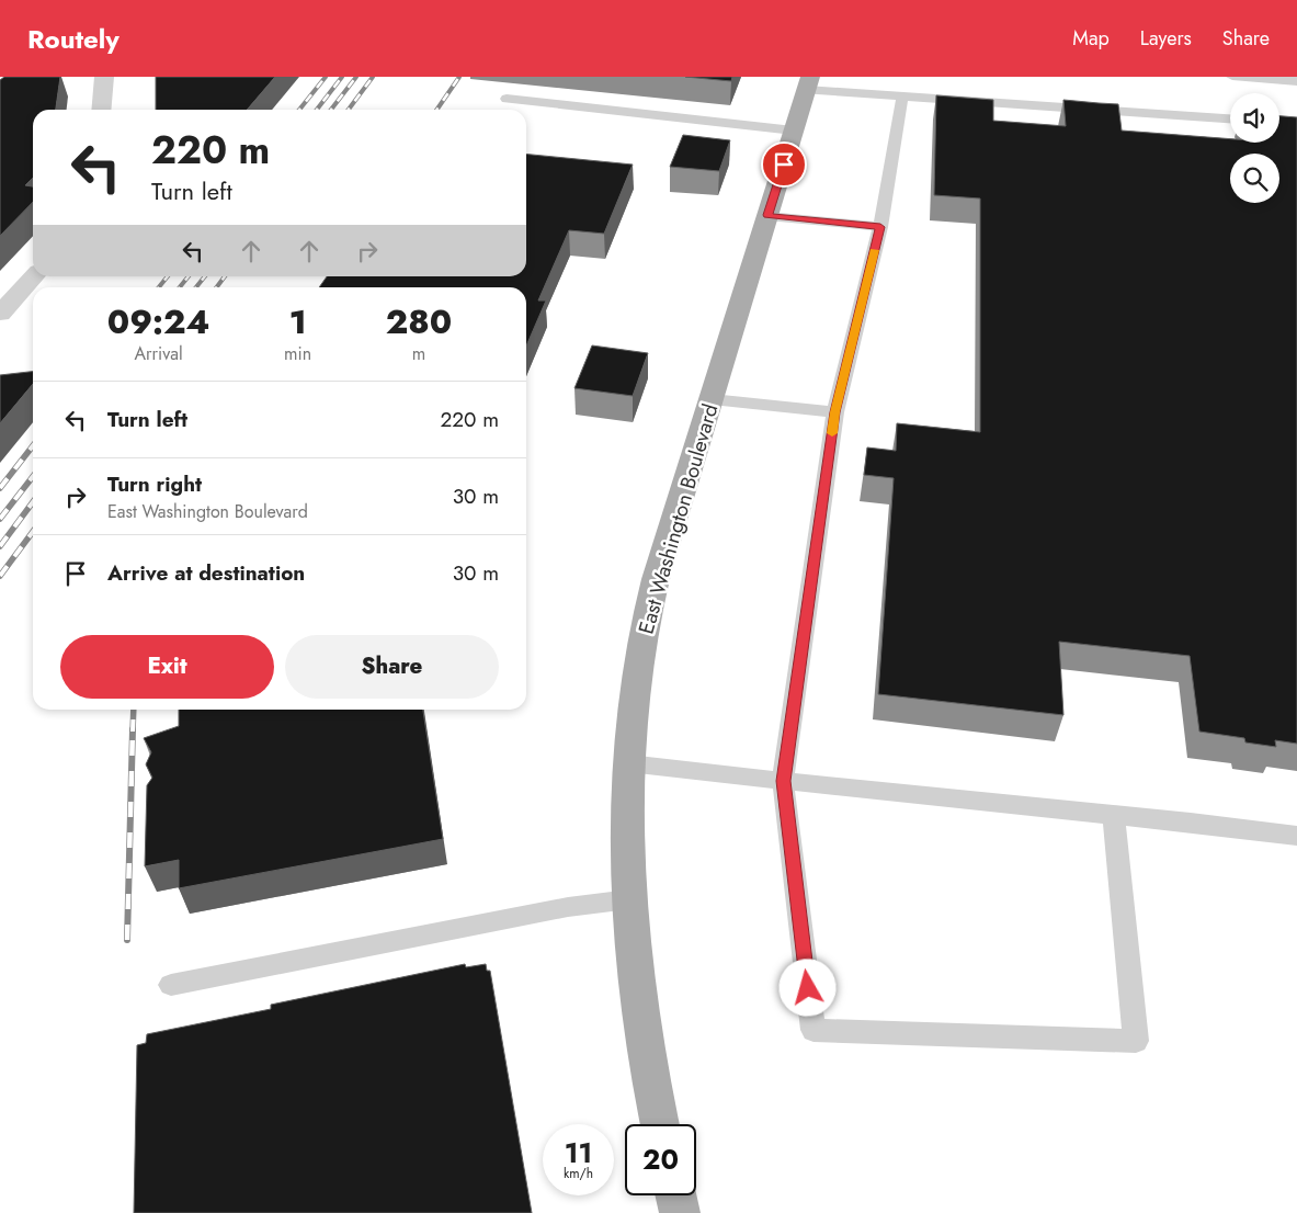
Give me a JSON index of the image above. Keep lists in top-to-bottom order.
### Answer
{
  "streets": {
    "main road": ["East Washington Boulevard"]
  },
  "page": {
    "header": "Routely",
    "nav": ["Map", "Layers", "Share"],
    "turn": ["220 m", "Turn left"],
    "eta": [
      "09:24",
      "Arrival",
      "1",
      "min",
      "280",
      "m"
    ],
    "list": [
      {
        "name": "Turn left",
        "value": "220 m"
      },
      {
        "name": "Turn right",
        "note": "East Washington Boulevard",
        "value": "30 m"
      },
      {
        "name": "Arrive at destination",
        "value": "30 m"
      }
    ],
    "buttons": ["Exit", "Share"],
    "speed": "11 km/h",
    "limit": "20"
  }
}
